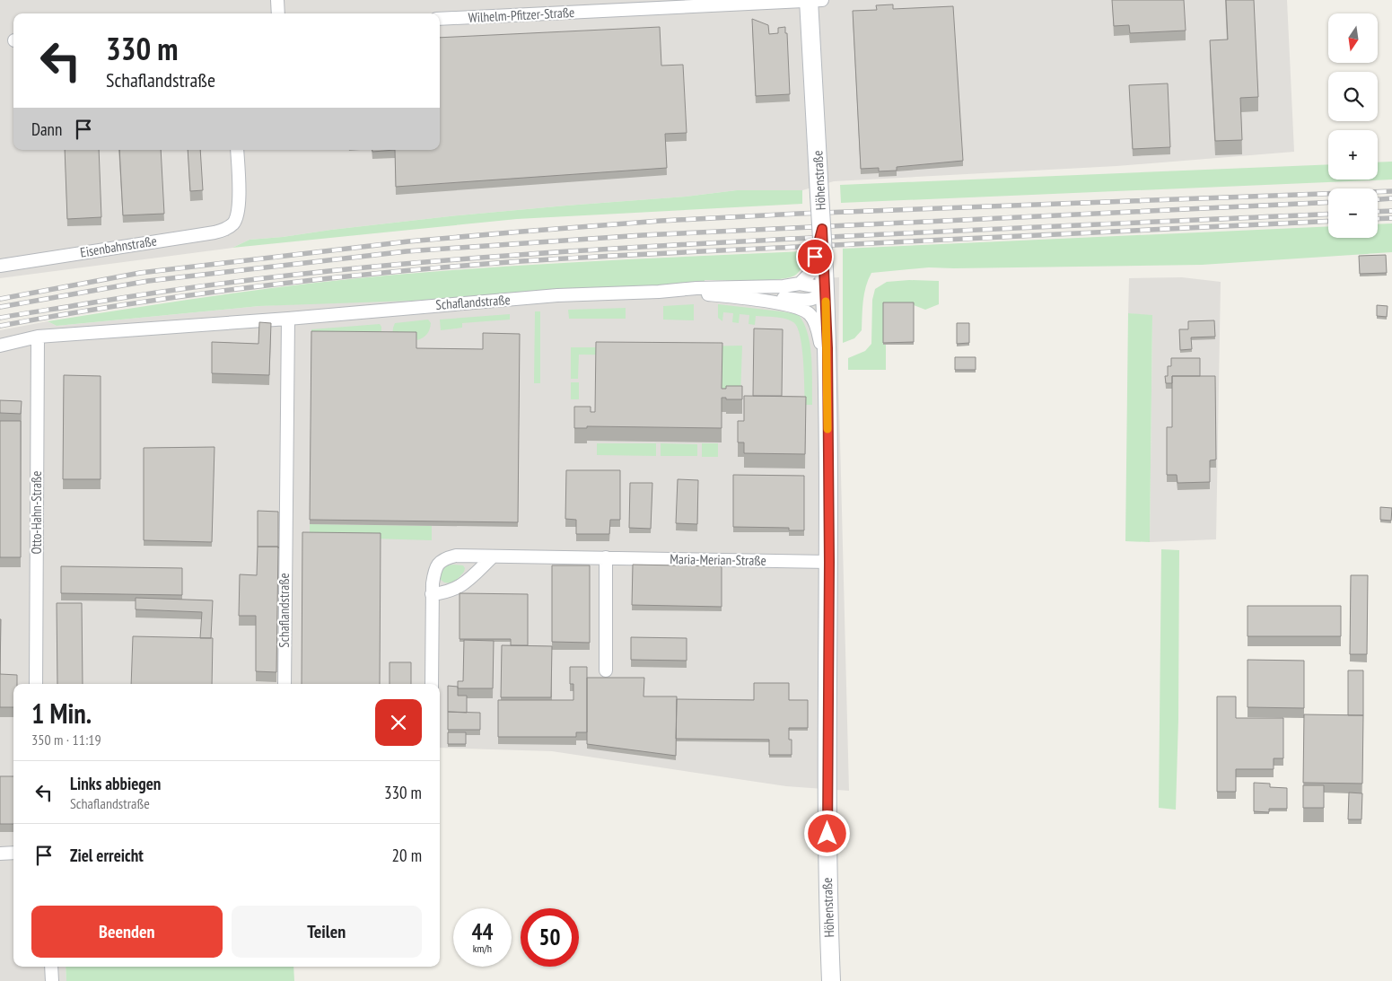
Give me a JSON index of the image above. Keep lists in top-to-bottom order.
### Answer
{
  "streets": {
    "main road": ["Höhenstraße"],
    "street": [
      "Wilhelm-Pfitzer-Straße",
      "Eisenbahnstraße",
      "Schaflandstraße",
      "Otto-Hahn-Straße",
      "Maria-Merian-Straße"
    ]
  },
  "crossings": [
    ["Wilhelm-Pfitzer-Straße", "Höhenstraße"],
    ["Höhenstraße", "Schaflandstraße"],
    ["Höhenstraße", "Maria-Merian-Straße"],
    ["Schaflandstraße", "Otto-Hahn-Straße"]
  ],
  "north": "bottom",
  "page": {
    "map_buttons": ["+", "−"],
    "turn": ["330 m", "Schaflandstraße"],
    "then": "Dann",
    "heading": ["1 Min.", "350 m · 11:19"],
    "list": [
      {
        "name": "Links abbiegen",
        "note": "Schaflandstraße",
        "value": "330 m"
      },
      {
        "name": "Ziel erreicht",
        "value": "20 m"
      }
    ],
    "buttons": ["Beenden", "Teilen"],
    "speed": "44 km/h",
    "limit": "50"
  }
}
